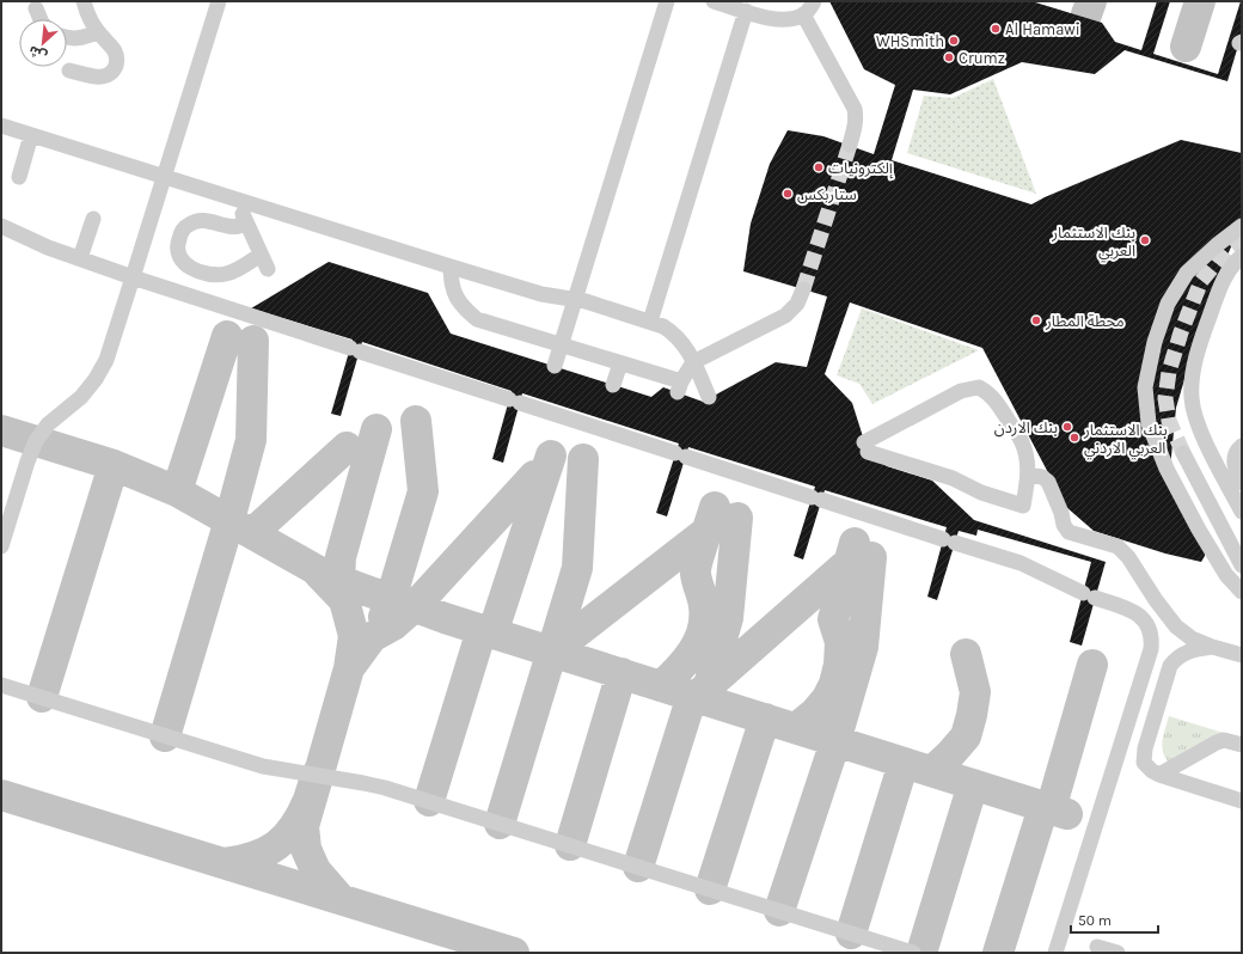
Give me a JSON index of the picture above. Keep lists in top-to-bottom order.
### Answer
{
  "places": [
    "Al Hamawi",
    "WHSmith",
    "Crumz",
    "إلكترونيات",
    "ستاربكس",
    "بنك الاستثمار العربي",
    "محطة المطار",
    "بنك الاردن",
    "بنك الاستثمار العربي الاردني"
  ],
  "scale_bar": "50 m",
  "north": "bottom left"
}
